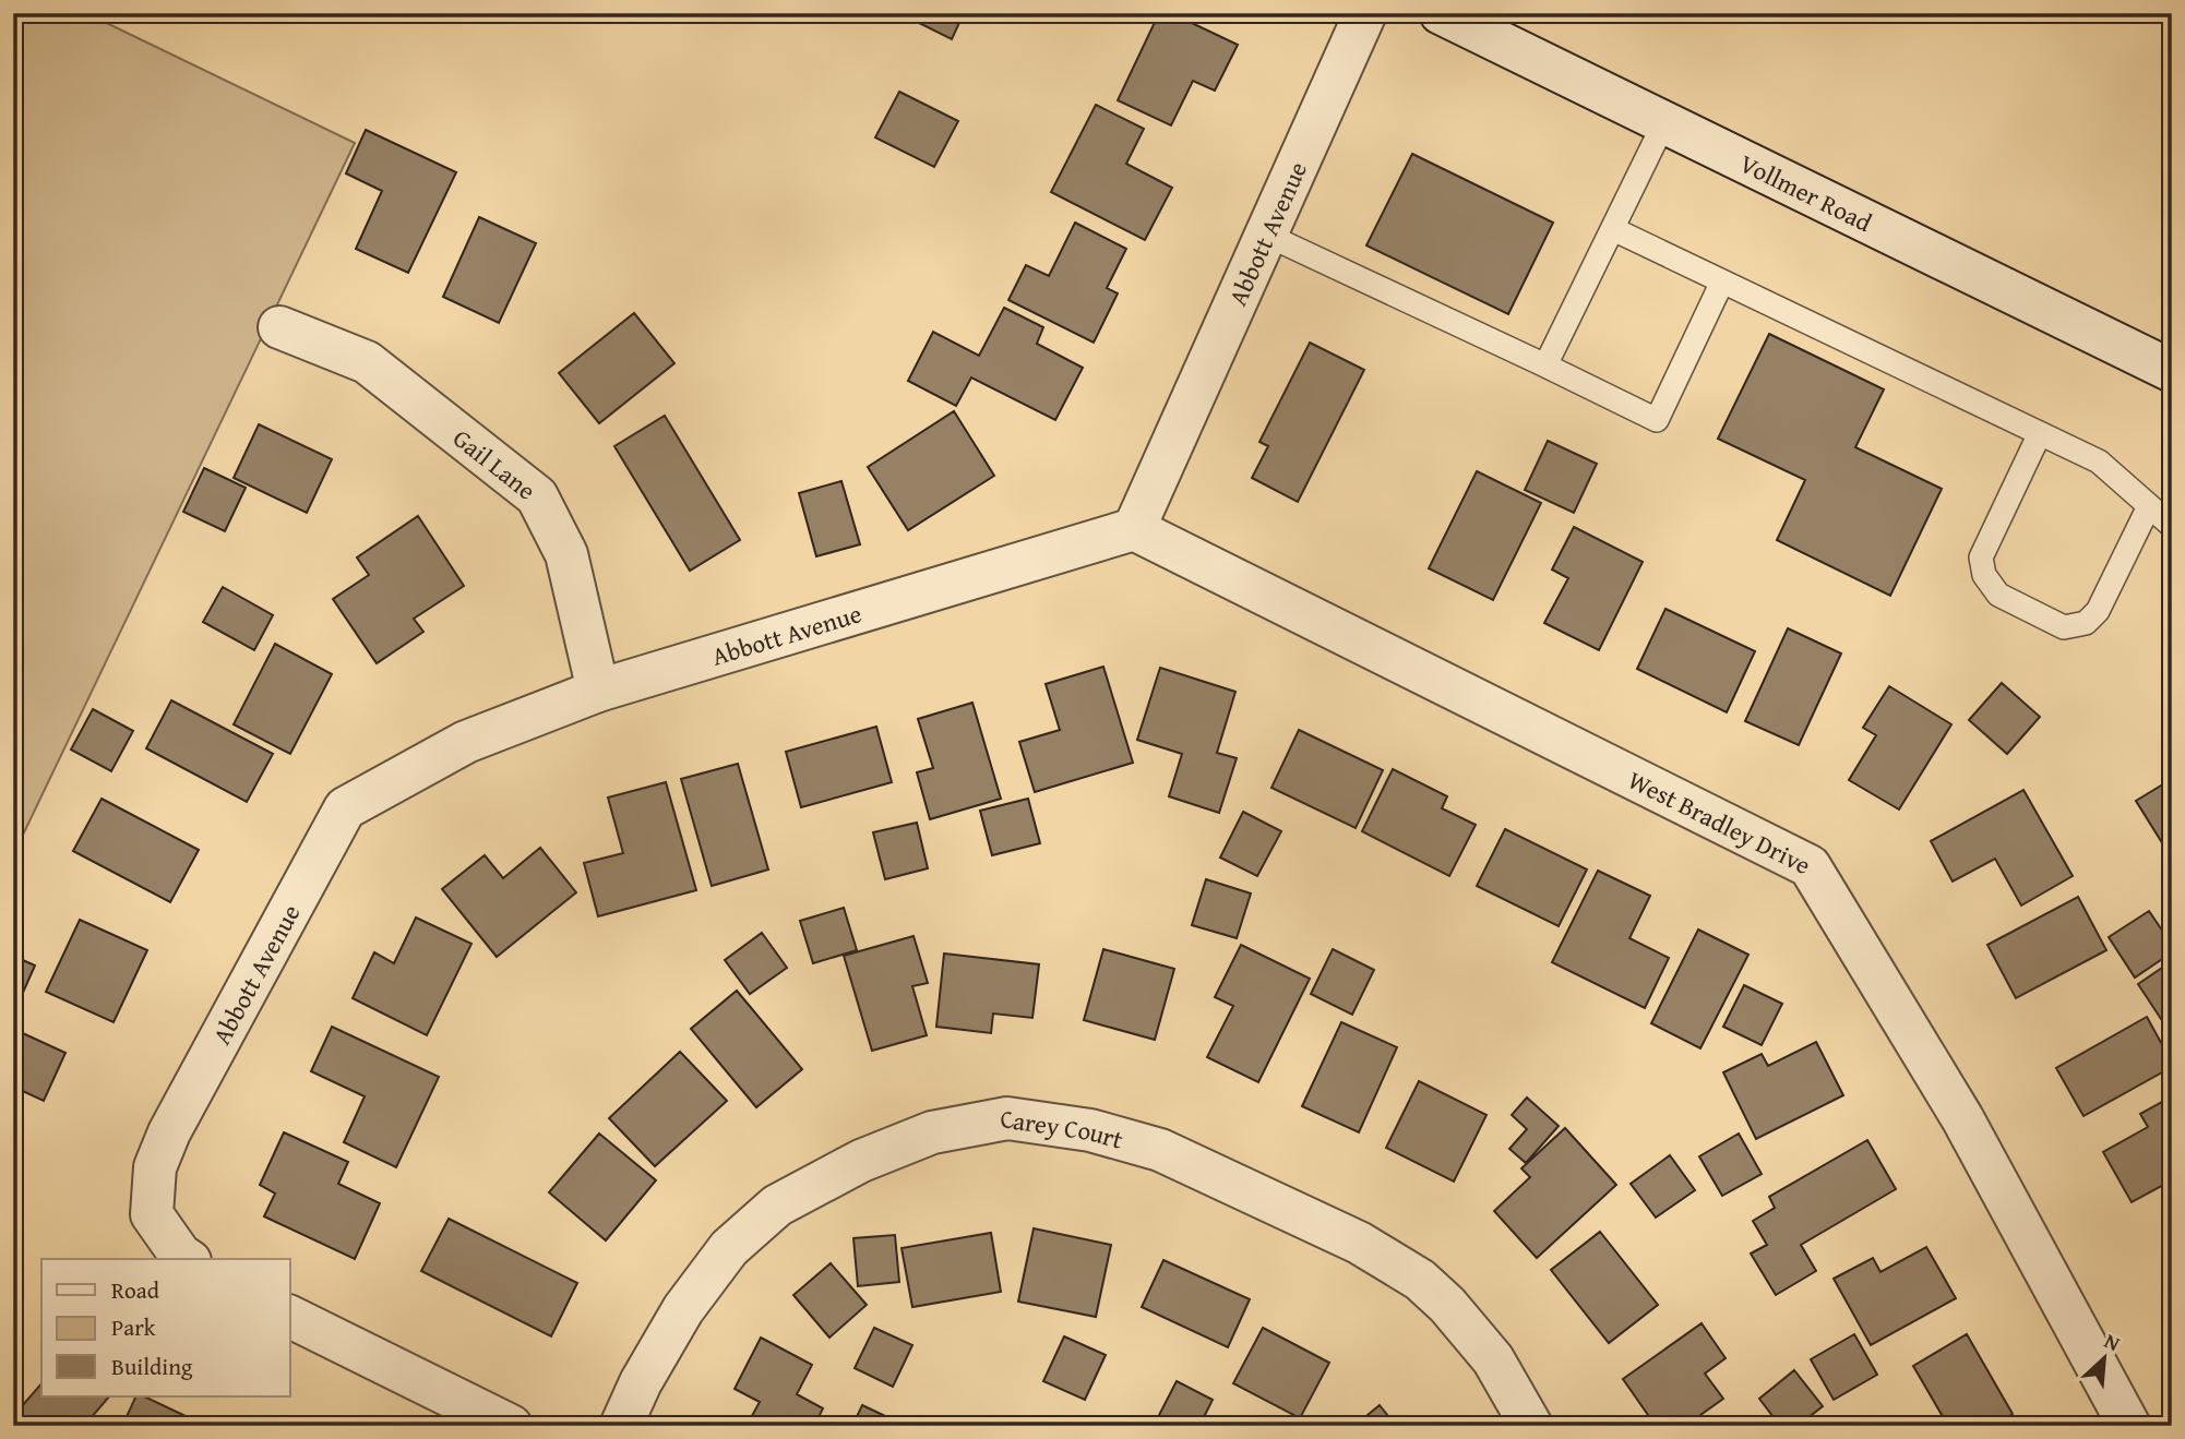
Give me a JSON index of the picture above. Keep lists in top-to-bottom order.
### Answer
{
  "streets": {
    "street": [
      "Vollmer Road",
      "Abbott Avenue",
      "Gail Lane",
      "West Bradley Drive",
      "Carey Court"
    ]
  },
  "crossings": [
    ["Abbott Avenue", "Gail Lane"],
    ["Abbott Avenue", "West Bradley Drive"]
  ],
  "legend": ["Road", "Park", "Building"],
  "north": "top right"
}
